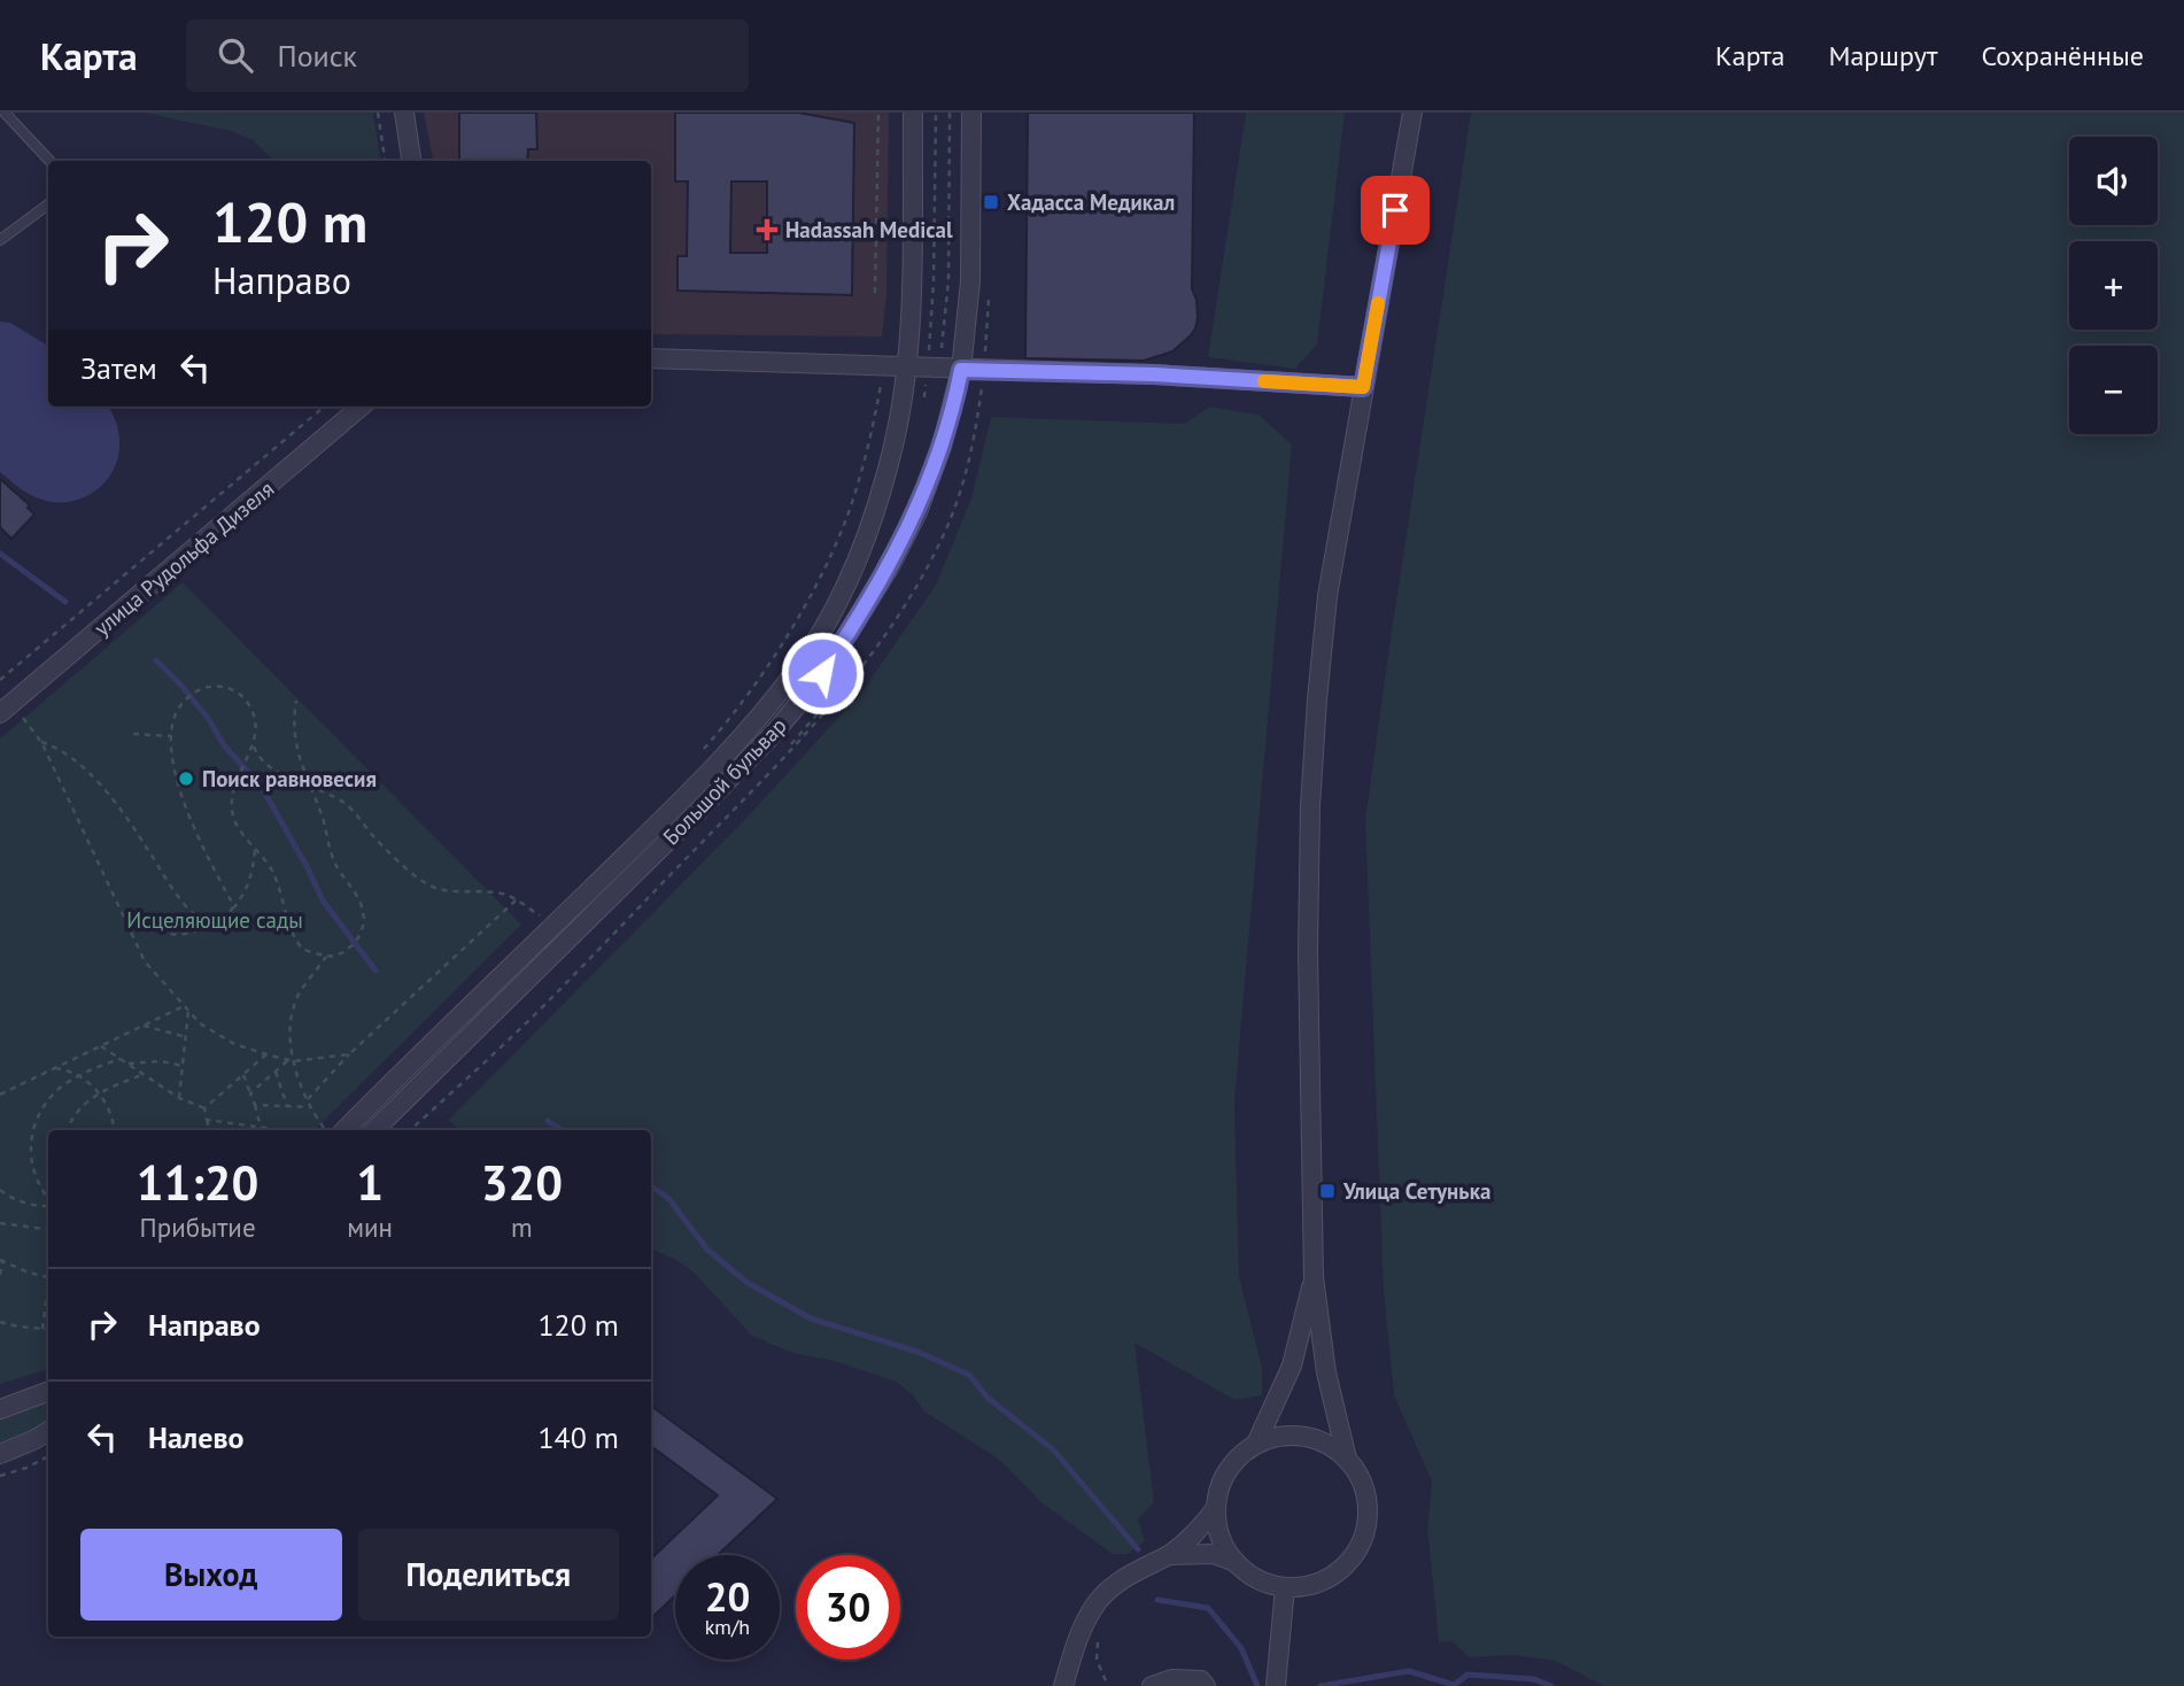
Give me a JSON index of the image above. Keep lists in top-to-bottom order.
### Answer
{
  "streets": {
    "street": ["улица Рудольфа Дизеля", "Большой бульвар"]
  },
  "parks": ["Исцеляющие сады"],
  "places": {
    "transit": ["Хадасса Медикал", "Улица Сетунька"],
    "health": ["Hadassah Medical"],
    "other": ["Поиск равновесия"]
  },
  "page": {
    "header": "Карта",
    "search": "Поиск",
    "nav": ["Карта", "Маршрут", "Сохранённые"],
    "map_buttons": ["+", "−"],
    "turn": ["120 m", "Направо"],
    "then": "Затем",
    "eta": [
      "11:20",
      "Прибытие",
      "1",
      "мин",
      "320",
      "m"
    ],
    "list": [
      {
        "name": "Направо",
        "value": "120 m"
      },
      {
        "name": "Налево",
        "value": "140 m"
      }
    ],
    "buttons": ["Выход", "Поделиться"],
    "speed": "20 km/h",
    "limit": "30"
  }
}
